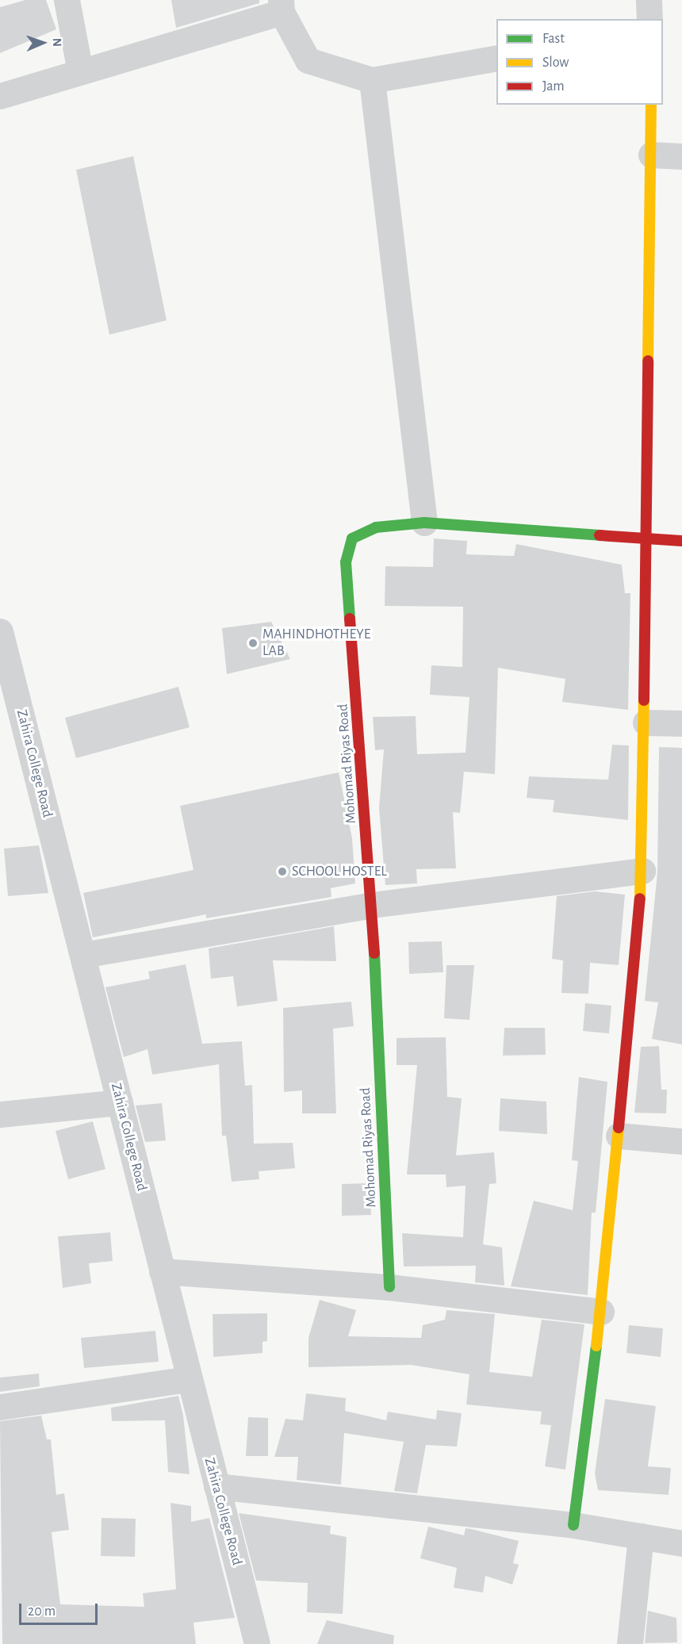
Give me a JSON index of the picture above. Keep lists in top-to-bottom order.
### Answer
{
  "streets": {
    "street": ["Zahira College Road", "Mohomad Riyas Road"]
  },
  "places": ["MAHINDHOTHEYE LAB", "SCHOOL HOSTEL"],
  "legend": ["Fast", "Slow", "Jam"],
  "scale_bar": "20 m",
  "north": "right"
}
